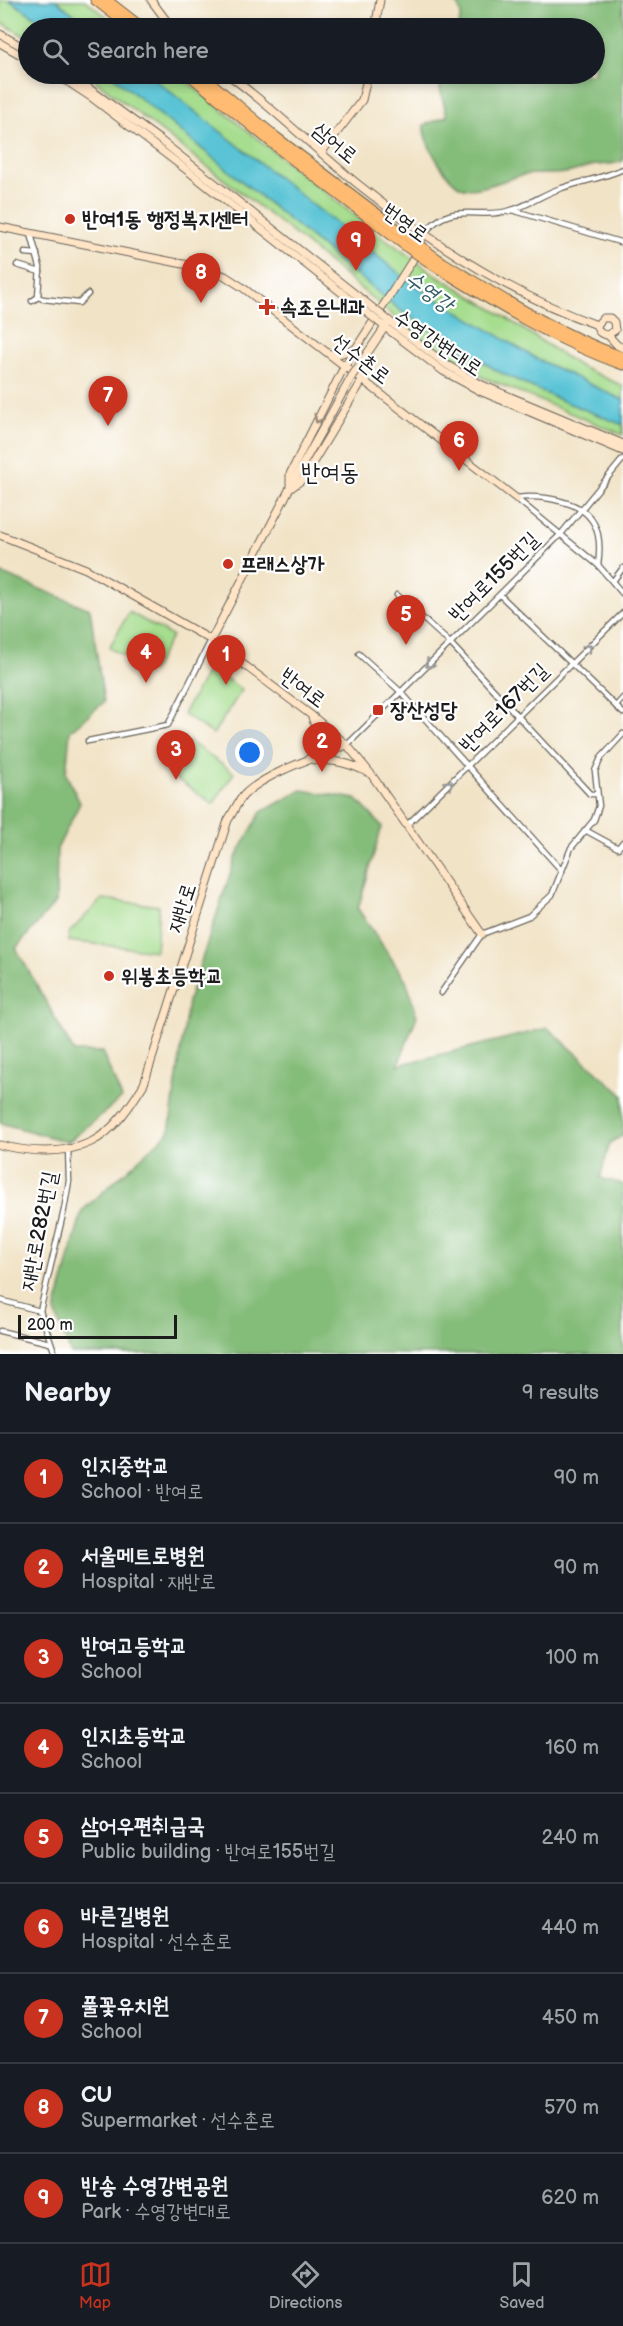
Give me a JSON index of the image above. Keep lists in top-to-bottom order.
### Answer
{
  "streets": {
    "highway": ["번영로"],
    "main road": [
      "삼어로",
      "수영강변대로",
      "선수촌로",
      "반여로",
      "재반로"
    ],
    "street": ["반여로155번길", "반여로167번길", "재반로282번길"]
  },
  "crossings": [
    ["선수촌로", "반여로155번길"],
    ["반여로155번길", "반여로"],
    ["반여로155번길", "재반로"],
    ["반여로", "반여로167번길"],
    ["반여로", "재반로"],
    ["재반로", "재반로282번길"]
  ],
  "one_way": ["반여로167번길"],
  "districts": ["반여동"],
  "water": ["수영강"],
  "places": {
    "other": ["반여1동 행정복지센터", "프래스상가", "위봉초등학교"],
    "health": ["속조은내과"],
    "transit": ["장산성당"]
  },
  "scale_bar": "200 m",
  "page": {
    "search": "Search here",
    "pins": [
      "9",
      "8",
      "7",
      "6",
      "5",
      "4",
      "1",
      "2",
      "3"
    ],
    "scale": "200 m",
    "heading": ["Nearby", "9 results"],
    "list": [
      {
        "mark": "1",
        "name": "인지중학교",
        "note": "School · 반여로",
        "value": "90 m"
      },
      {
        "mark": "2",
        "name": "서울메트로병원",
        "note": "Hospital · 재반로",
        "value": "90 m"
      },
      {
        "mark": "3",
        "name": "반여고등학교",
        "note": "School",
        "value": "100 m"
      },
      {
        "mark": "4",
        "name": "인지초등학교",
        "note": "School",
        "value": "160 m"
      },
      {
        "mark": "5",
        "name": "삼어우편취급국",
        "note": "Public building · 반여로155번길",
        "value": "240 m"
      },
      {
        "mark": "6",
        "name": "바른길병원",
        "note": "Hospital · 선수촌로",
        "value": "440 m"
      },
      {
        "mark": "7",
        "name": "풀꽃유치원",
        "note": "School",
        "value": "450 m"
      },
      {
        "mark": "8",
        "name": "CU",
        "note": "Supermarket · 선수촌로",
        "value": "570 m"
      },
      {
        "mark": "9",
        "name": "반송 수영강변공원",
        "note": "Park · 수영강변대로",
        "value": "620 m"
      }
    ],
    "nav": ["Map", "Directions", "Saved"]
  }
}
